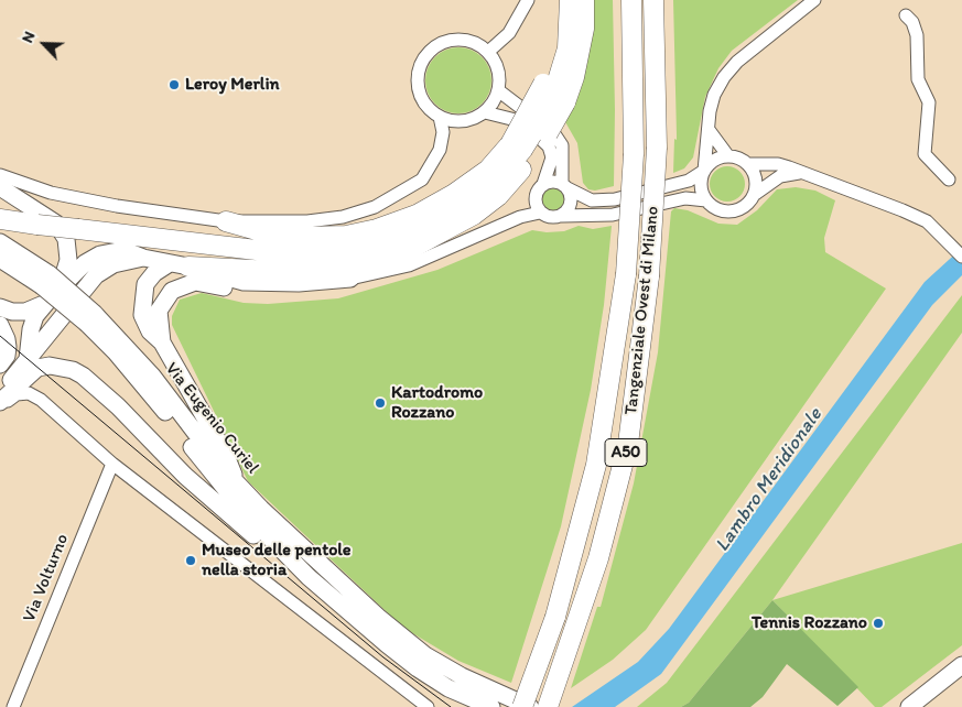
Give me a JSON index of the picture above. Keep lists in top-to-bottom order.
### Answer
{
  "streets": {
    "highway": ["Tangenziale Ovest di Milano", "A50"],
    "main road": ["Via Eugenio Curiel"],
    "street": ["Via Volturno"]
  },
  "water": ["Lambro Meridionale"],
  "places": [
    "Leroy Merlin",
    "Kartodromo Rozzano",
    "Museo delle pentole nella storia",
    "Tennis Rozzano"
  ],
  "north": "top left"
}
